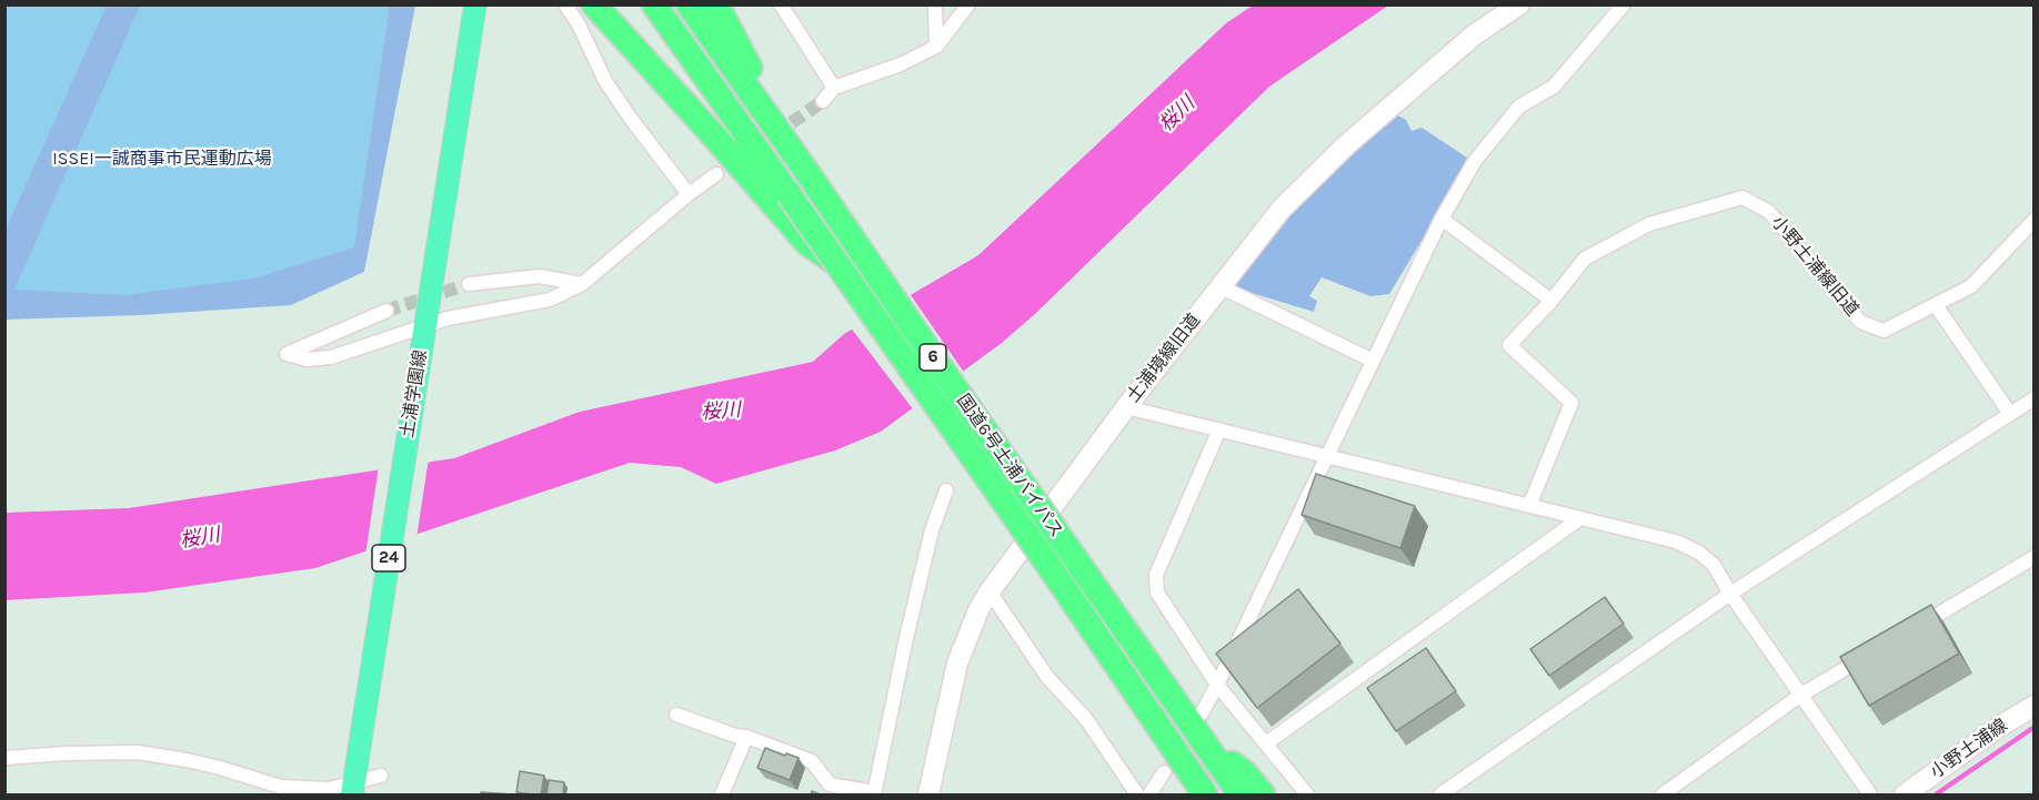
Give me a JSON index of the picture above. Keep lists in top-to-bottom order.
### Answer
{
  "streets": {
    "highway": ["6", "国道6号土浦バイパス"],
    "main road": ["土浦学園線", "24"],
    "street": ["小野土浦線旧道", "土浦境線旧道", "小野土浦線"]
  },
  "water": ["桜川"],
  "parks": ["ISSEI一誠商事市民運動広場"]
}
